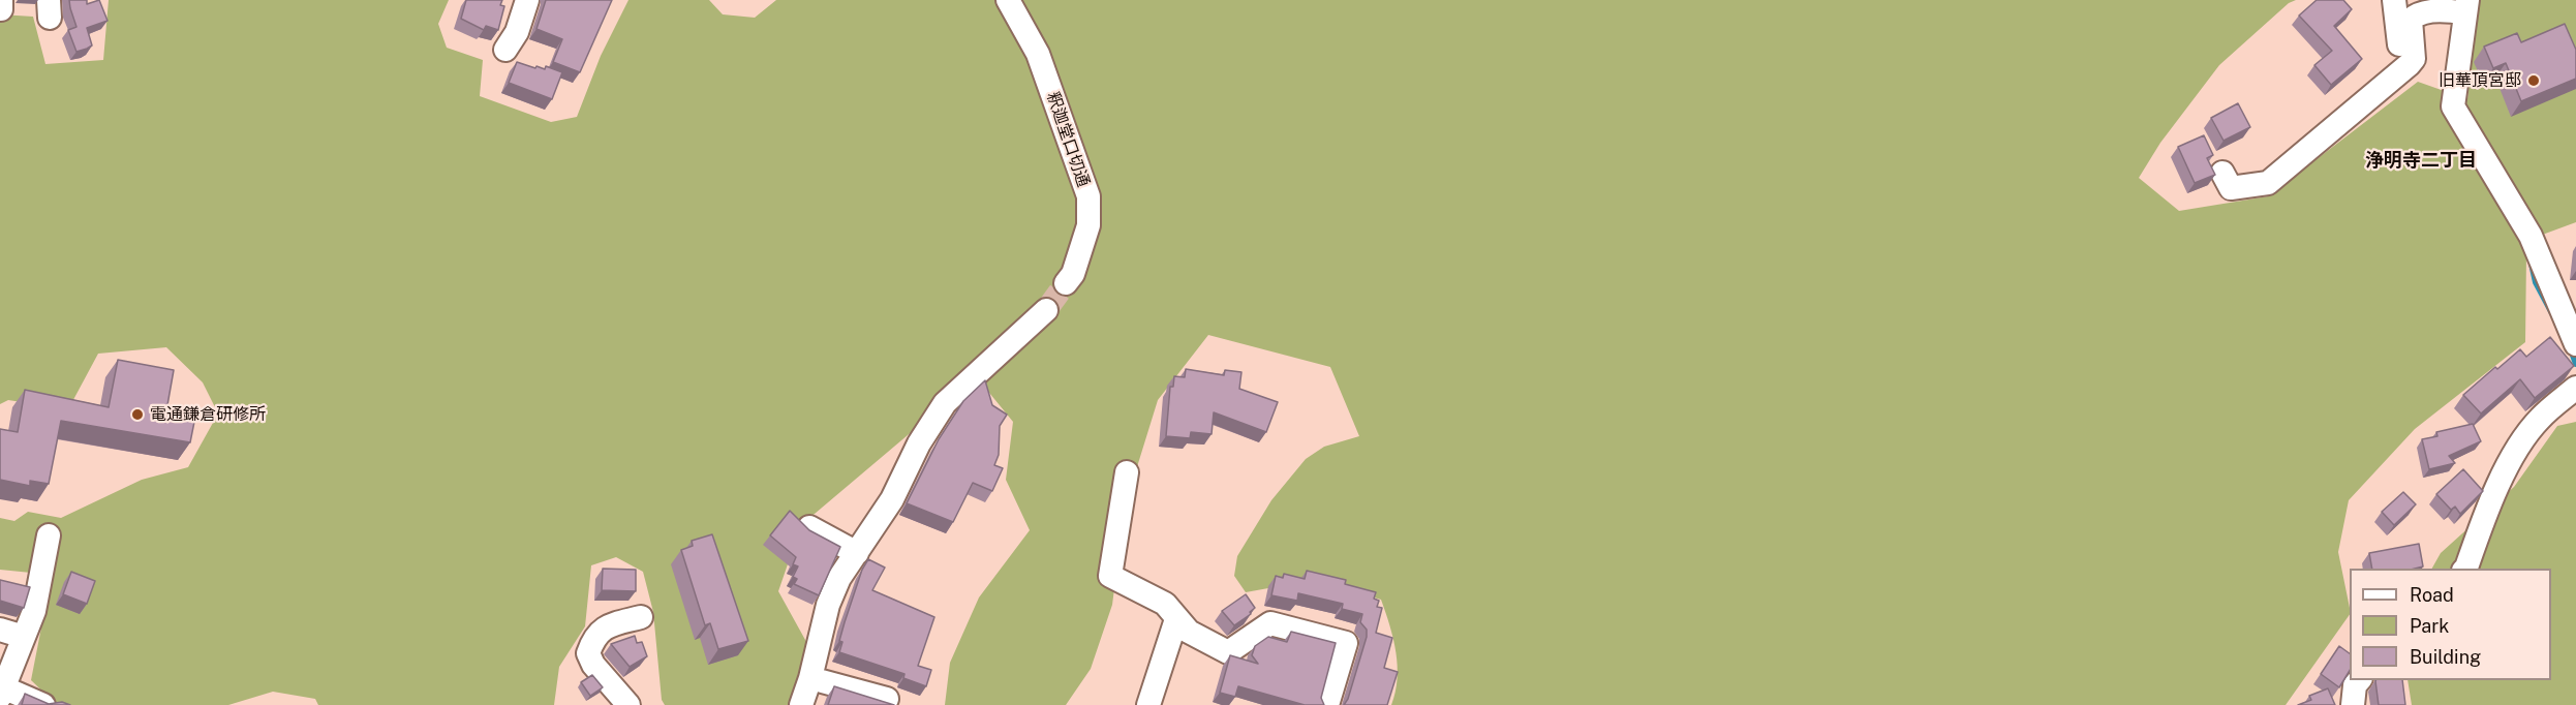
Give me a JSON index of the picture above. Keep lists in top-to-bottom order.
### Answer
{
  "streets": {
    "street": ["釈迦堂口切通"]
  },
  "districts": ["浄明寺二丁目"],
  "places": ["旧華頂宮邸", "電通鎌倉研修所"],
  "legend": ["Road", "Park", "Building"]
}
